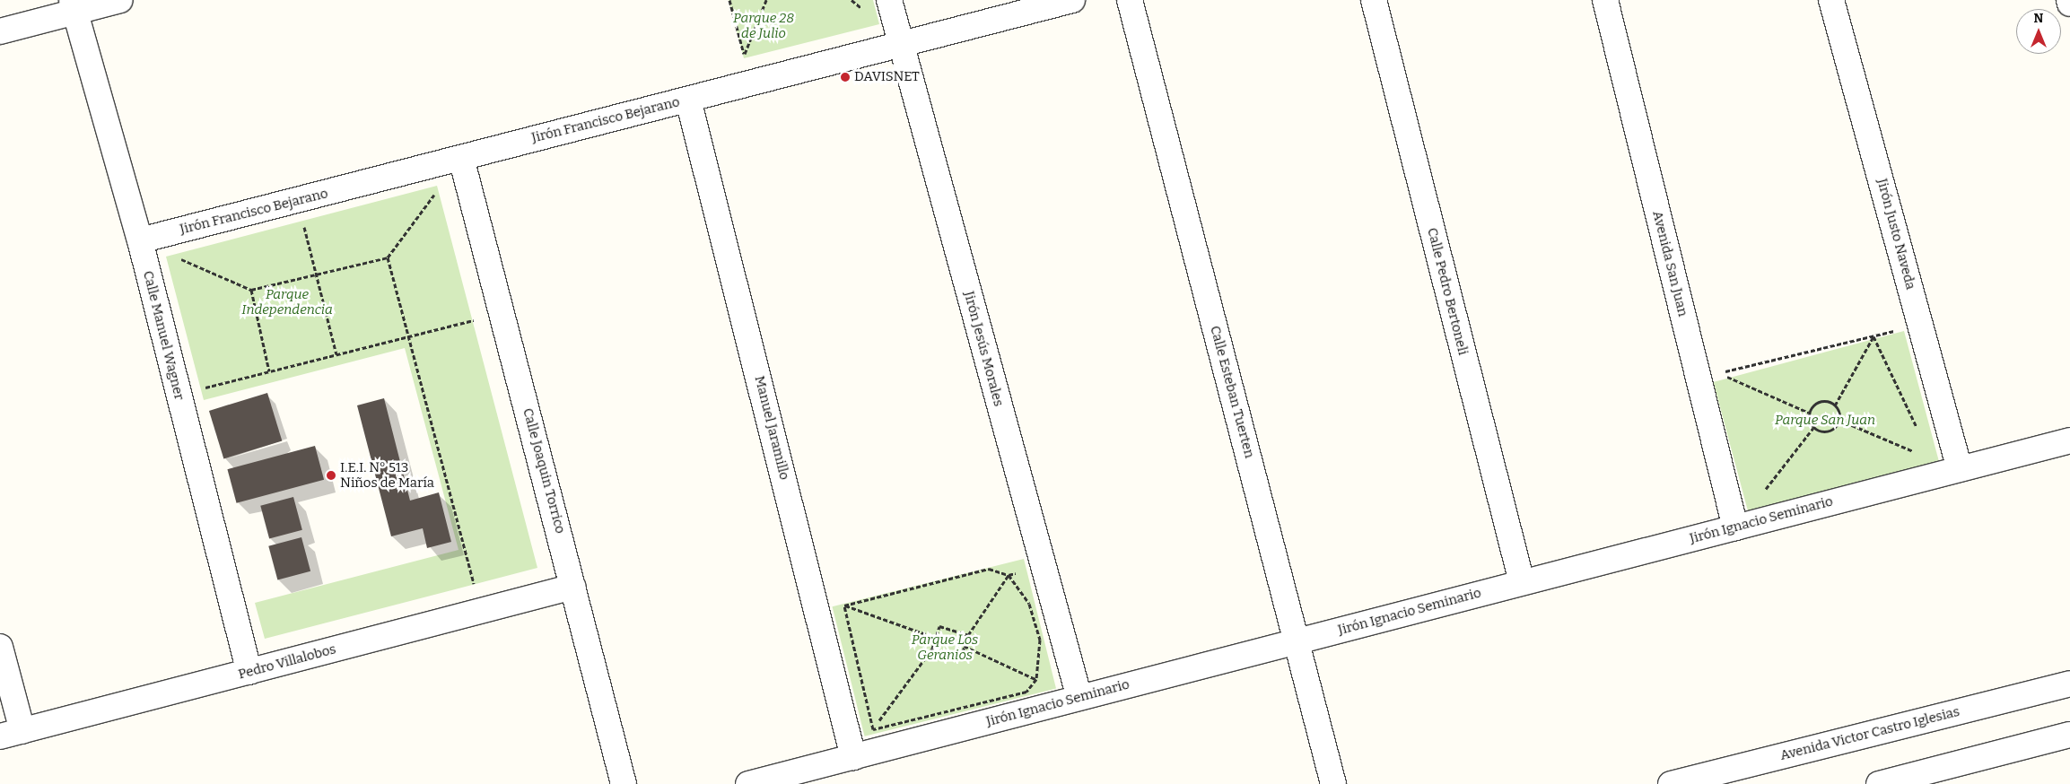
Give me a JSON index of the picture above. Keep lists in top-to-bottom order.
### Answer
{
  "streets": {
    "street": [
      "Jirón Francisco Bejarano",
      "Jirón Justo Naveda",
      "Avenida San Juan",
      "Calle Pedro Bertoneli",
      "Calle Manuel Wagner",
      "Jirón Jesús Morales",
      "Calle Esteban Tuerten",
      "Manuel Jaramillo",
      "Calle Joaquin Torrico",
      "Jirón Ignacio Seminario",
      "Pedro Villalobos",
      "Avenida Victor Castro Iglesias"
    ]
  },
  "crossings": [
    ["Jirón Francisco Bejarano", "Calle Manuel Wagner"],
    ["Jirón Francisco Bejarano", "Jirón Jesús Morales"],
    ["Jirón Francisco Bejarano", "Manuel Jaramillo"],
    ["Jirón Francisco Bejarano", "Calle Joaquin Torrico"],
    ["Jirón Justo Naveda", "Jirón Ignacio Seminario"],
    ["Avenida San Juan", "Jirón Ignacio Seminario"],
    ["Calle Pedro Bertoneli", "Jirón Ignacio Seminario"],
    ["Calle Manuel Wagner", "Pedro Villalobos"],
    ["Jirón Jesús Morales", "Jirón Ignacio Seminario"],
    ["Calle Esteban Tuerten", "Jirón Ignacio Seminario"],
    ["Manuel Jaramillo", "Jirón Ignacio Seminario"],
    ["Calle Joaquin Torrico", "Pedro Villalobos"]
  ],
  "parks": [
    "Parque 28 de Julio",
    "Parque Independencia",
    "Parque San Juan",
    "Parque Los Geranios"
  ],
  "places": ["DAVISNET", "I.E.I. N° 513 Niños de María"],
  "north": "top"
}
